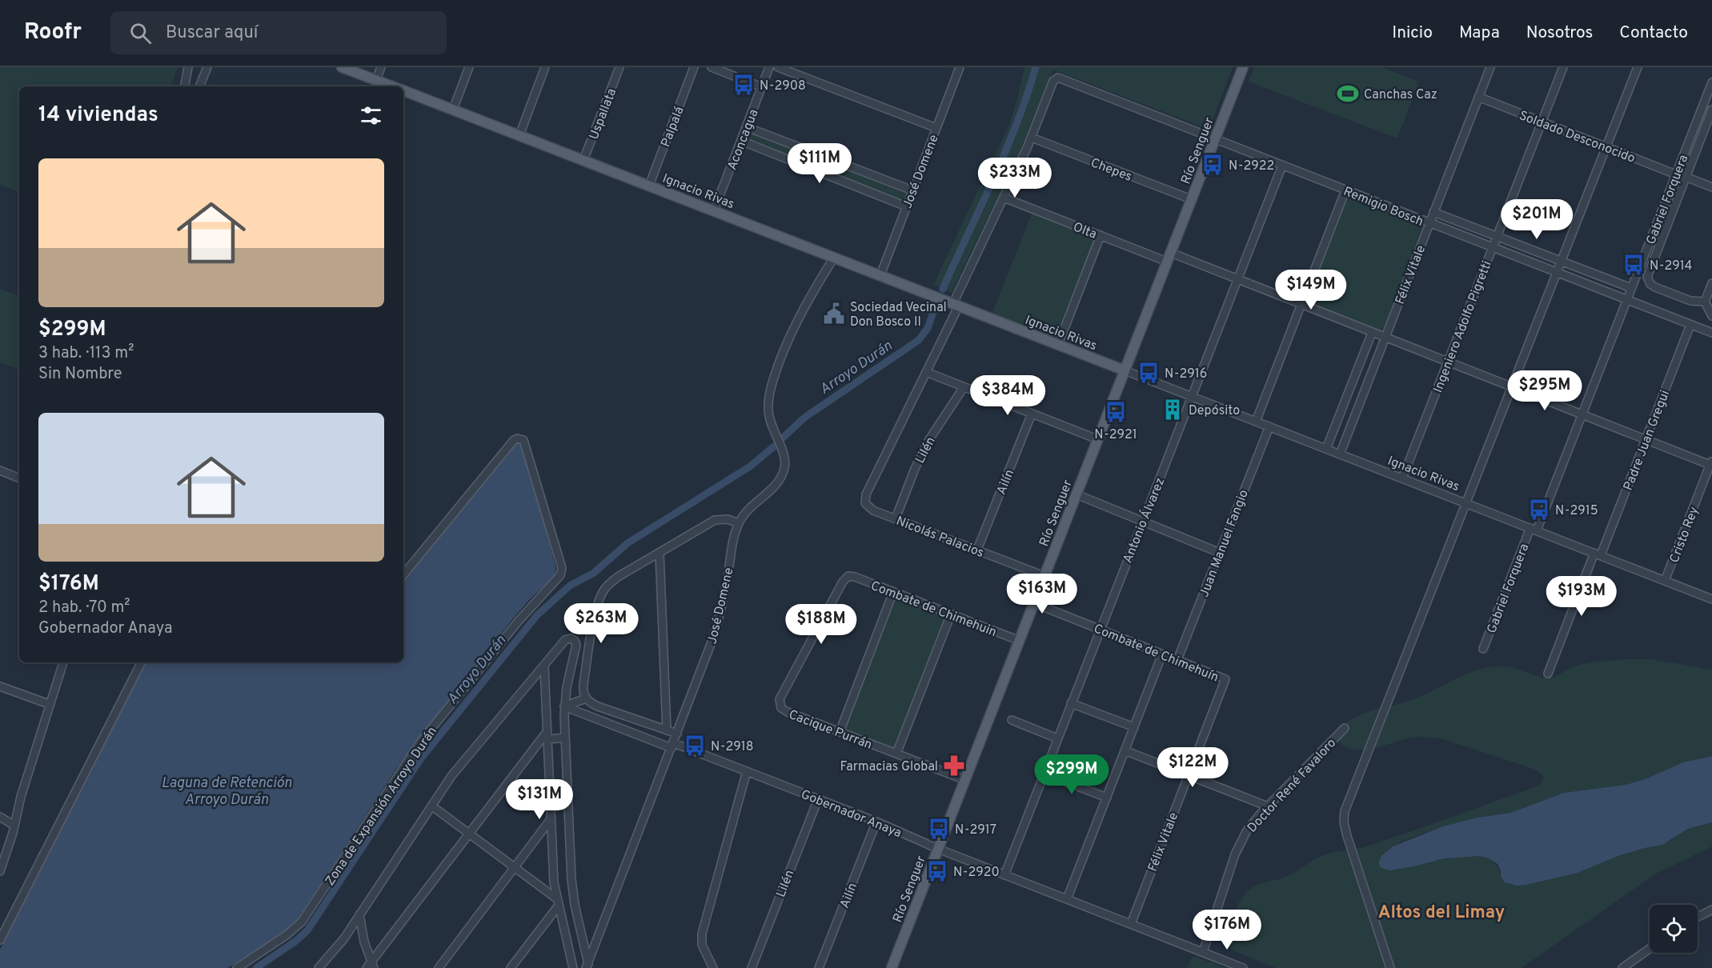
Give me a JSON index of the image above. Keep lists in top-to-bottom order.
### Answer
{
  "streets": {
    "main road": ["Río Senguer", "Ignacio Rivas"],
    "street": [
      "Uspallata",
      "Palpalá",
      "Soldado Desconocido",
      "Aconcagua",
      "Chepes",
      "José Domene",
      "Gabriel Forquera",
      "Remigio Bosch",
      "Olta",
      "Félix Vitale",
      "Ingeniero Adolfo Pigretti",
      "Padre Juan Gregui",
      "Lilén",
      "Ailín",
      "Antonio Álvarez",
      "Cristo Rey",
      "Nicolás Palacios",
      "Juan Manuel Fangio",
      "Combate de Chimehuin",
      "Combate de Chimehuín",
      "Cacique Purrán",
      "Doctor René Favaloro",
      "Zona de Expansión Arroyo Durán",
      "Gobernador Anaya"
    ]
  },
  "crossings": [
    ["Uspallata", "Ignacio Rivas"],
    ["Palpalá", "Ignacio Rivas"],
    ["Soldado Desconocido", "Gabriel Forquera"],
    ["Soldado Desconocido", "Félix Vitale"],
    ["Soldado Desconocido", "Ingeniero Adolfo Pigretti"],
    ["Aconcagua", "Ignacio Rivas"],
    ["Río Senguer", "Chepes"],
    ["Río Senguer", "Ignacio Rivas"],
    ["Río Senguer", "Remigio Bosch"],
    ["Río Senguer", "Olta"],
    ["Río Senguer", "Nicolás Palacios"],
    ["Río Senguer", "Combate de Chimehuin"],
    ["Río Senguer", "Combate de Chimehuín"],
    ["Río Senguer", "Cacique Purrán"],
    ["Río Senguer", "Gobernador Anaya"],
    ["Chepes", "Remigio Bosch"],
    ["José Domene", "Ignacio Rivas"],
    ["José Domene", "Gobernador Anaya"],
    ["Ignacio Rivas", "Gabriel Forquera"],
    ["Ignacio Rivas", "Félix Vitale"],
    ["Ignacio Rivas", "Ingeniero Adolfo Pigretti"],
    ["Ignacio Rivas", "Padre Juan Gregui"],
    ["Ignacio Rivas", "Antonio Álvarez"],
    ["Ignacio Rivas", "Cristo Rey"],
    ["Ignacio Rivas", "Juan Manuel Fangio"],
    ["Gabriel Forquera", "Remigio Bosch"],
    ["Gabriel Forquera", "Olta"],
    ["Remigio Bosch", "Félix Vitale"],
    ["Remigio Bosch", "Ingeniero Adolfo Pigretti"],
    ["Remigio Bosch", "Padre Juan Gregui"],
    ["Remigio Bosch", "Antonio Álvarez"],
    ["Olta", "Félix Vitale"],
    ["Olta", "Ingeniero Adolfo Pigretti"],
    ["Olta", "Padre Juan Gregui"],
    ["Olta", "Antonio Álvarez"],
    ["Olta", "Cristo Rey"],
    ["Félix Vitale", "Combate de Chimehuín"],
    ["Félix Vitale", "Gobernador Anaya"],
    ["Lilén", "Nicolás Palacios"],
    ["Lilén", "Gobernador Anaya"],
    ["Ailín", "Nicolás Palacios"],
    ["Ailín", "Gobernador Anaya"],
    ["Antonio Álvarez", "Combate de Chimehuín"],
    ["Antonio Álvarez", "Gobernador Anaya"],
    ["Juan Manuel Fangio", "Combate de Chimehuín"],
    ["Combate de Chimehuin", "Cacique Purrán"],
    ["Doctor René Favaloro", "Gobernador Anaya"]
  ],
  "districts": ["Altos del Limay"],
  "water": ["Arroyo Durán", "Laguna de Retención Arroyo Durán"],
  "places": {
    "bus stop": [
      "N-2908",
      "N-2922",
      "N-2914",
      "N-2916",
      "N-2921",
      "N-2915",
      "N-2918",
      "N-2917",
      "N-2920"
    ],
    "sports": ["Canchas Caz"],
    "public building": ["Sociedad Vecinal Don Bosco II"],
    "building": ["Depósito"],
    "pharmacy": ["Farmacias Global"]
  },
  "page": {
    "header": "Roofr",
    "search": "Buscar aquí",
    "nav": [
      "Inicio",
      "Mapa",
      "Nosotros",
      "Contacto"
    ],
    "heading": "14 viviendas",
    "price": [
      "$111M",
      "$233M",
      "$201M",
      "$149M",
      "$295M",
      "$384M",
      "$163M",
      "$193M",
      "$263M",
      "$188M",
      "$122M",
      "$299M",
      "$131M",
      "$176M"
    ],
    "list": [
      {
        "name": "$299M",
        "note": "3 hab. · 113 m² · Sin Nombre"
      },
      {
        "name": "$176M",
        "note": "2 hab. · 70 m² · Gobernador Anaya"
      }
    ]
  }
}
